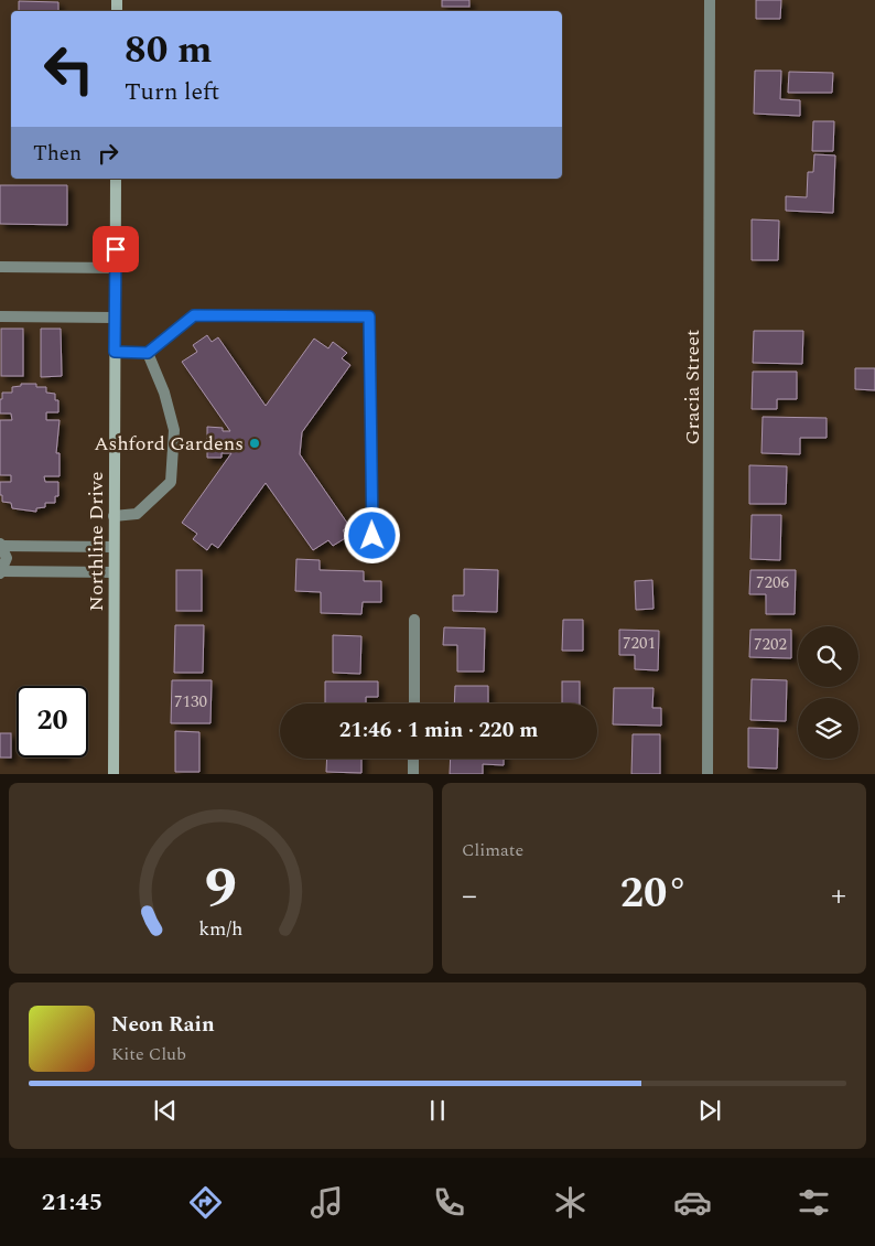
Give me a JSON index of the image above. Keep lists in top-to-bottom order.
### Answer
{
  "streets": {
    "street": ["Gracia Street", "Northline Drive"]
  },
  "places": ["Ashford Gardens"],
  "house_numbers": [
    "7206",
    "7201",
    "7202",
    "7130"
  ],
  "page": {
    "turn": ["80 m", "Turn left"],
    "then": "Then",
    "limit": "20",
    "trip": "21:46 · 1 min · 220 m",
    "tile": "Climate",
    "heat": ["−", "20°", "+"],
    "song": ["Neon Rain", "Kite Club"],
    "tabs": "21:45",
    "gauge": ["9", "km/h"]
  }
}
